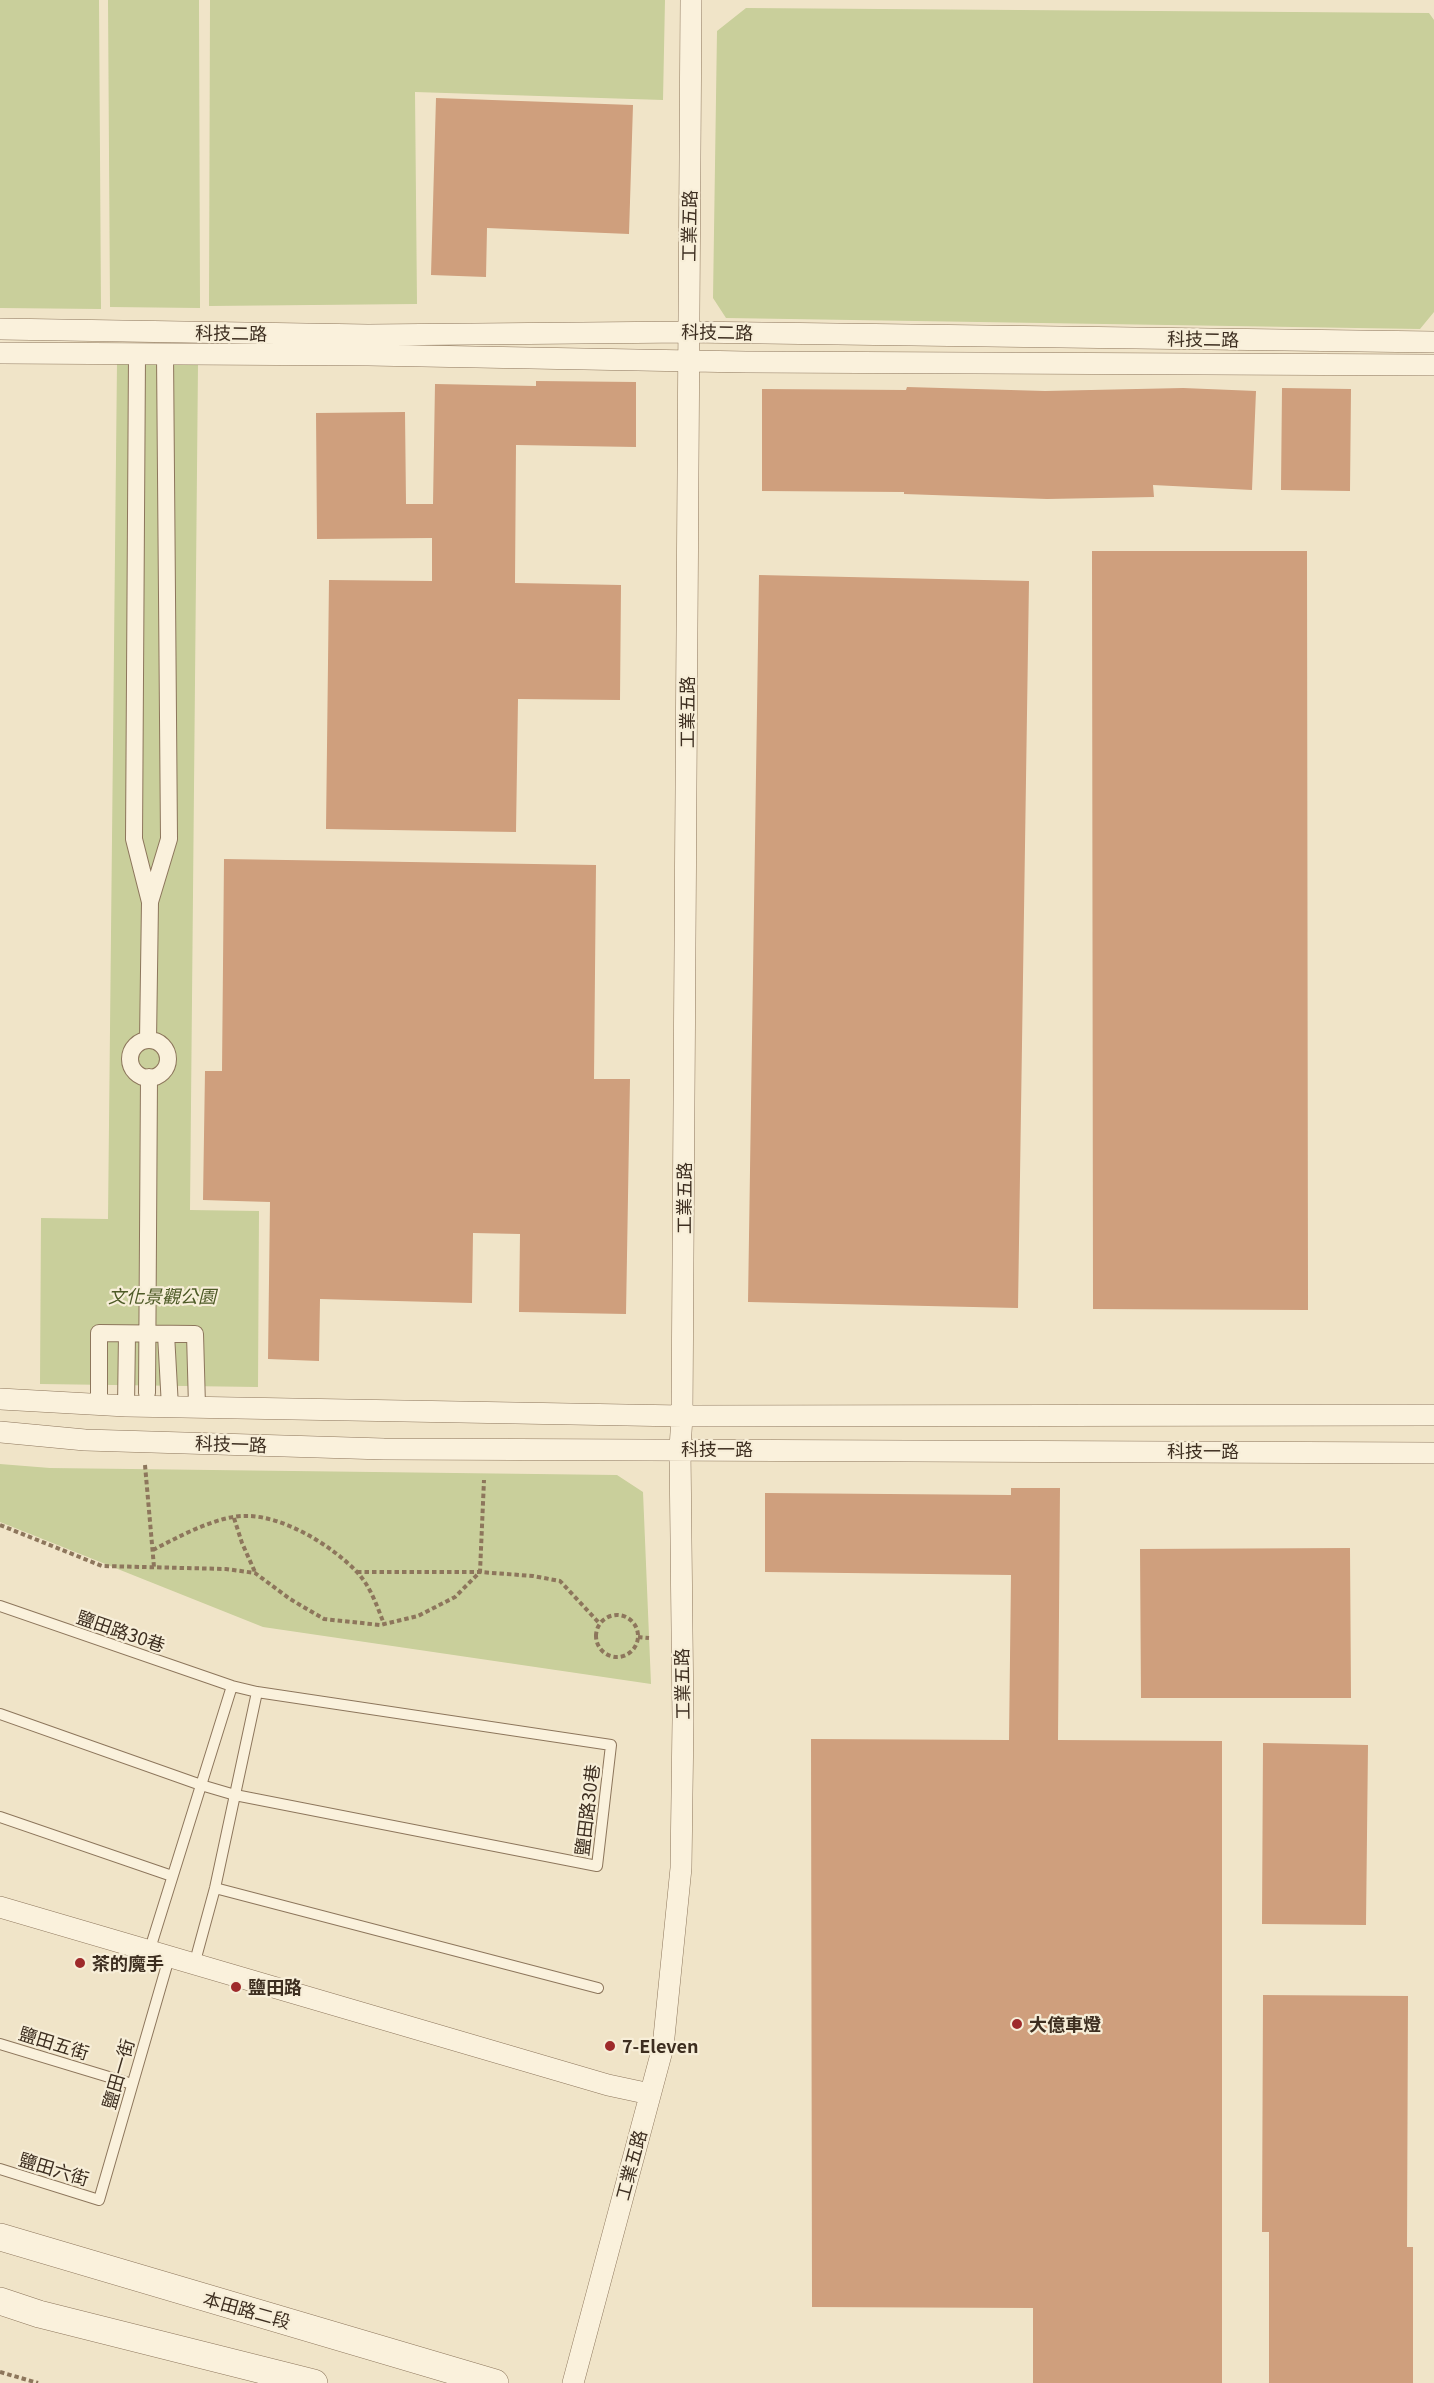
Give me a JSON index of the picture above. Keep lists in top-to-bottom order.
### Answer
{
  "streets": {
    "street": [
      "工業五路",
      "科技二路",
      "科技一路",
      "本田路二段"
    ],
    "lane": [
      "鹽田路30巷",
      "鹽田五街",
      "鹽田一街",
      "鹽田六街"
    ]
  },
  "crossings": [
    ["工業五路", "科技二路"],
    ["工業五路", "科技一路"],
    ["鹽田五街", "鹽田一街"],
    ["鹽田一街", "鹽田六街"]
  ],
  "parks": ["文化景觀公園"],
  "places": [
    "茶的魔手",
    "鹽田路",
    "大億車燈",
    "7-Eleven"
  ]
}
